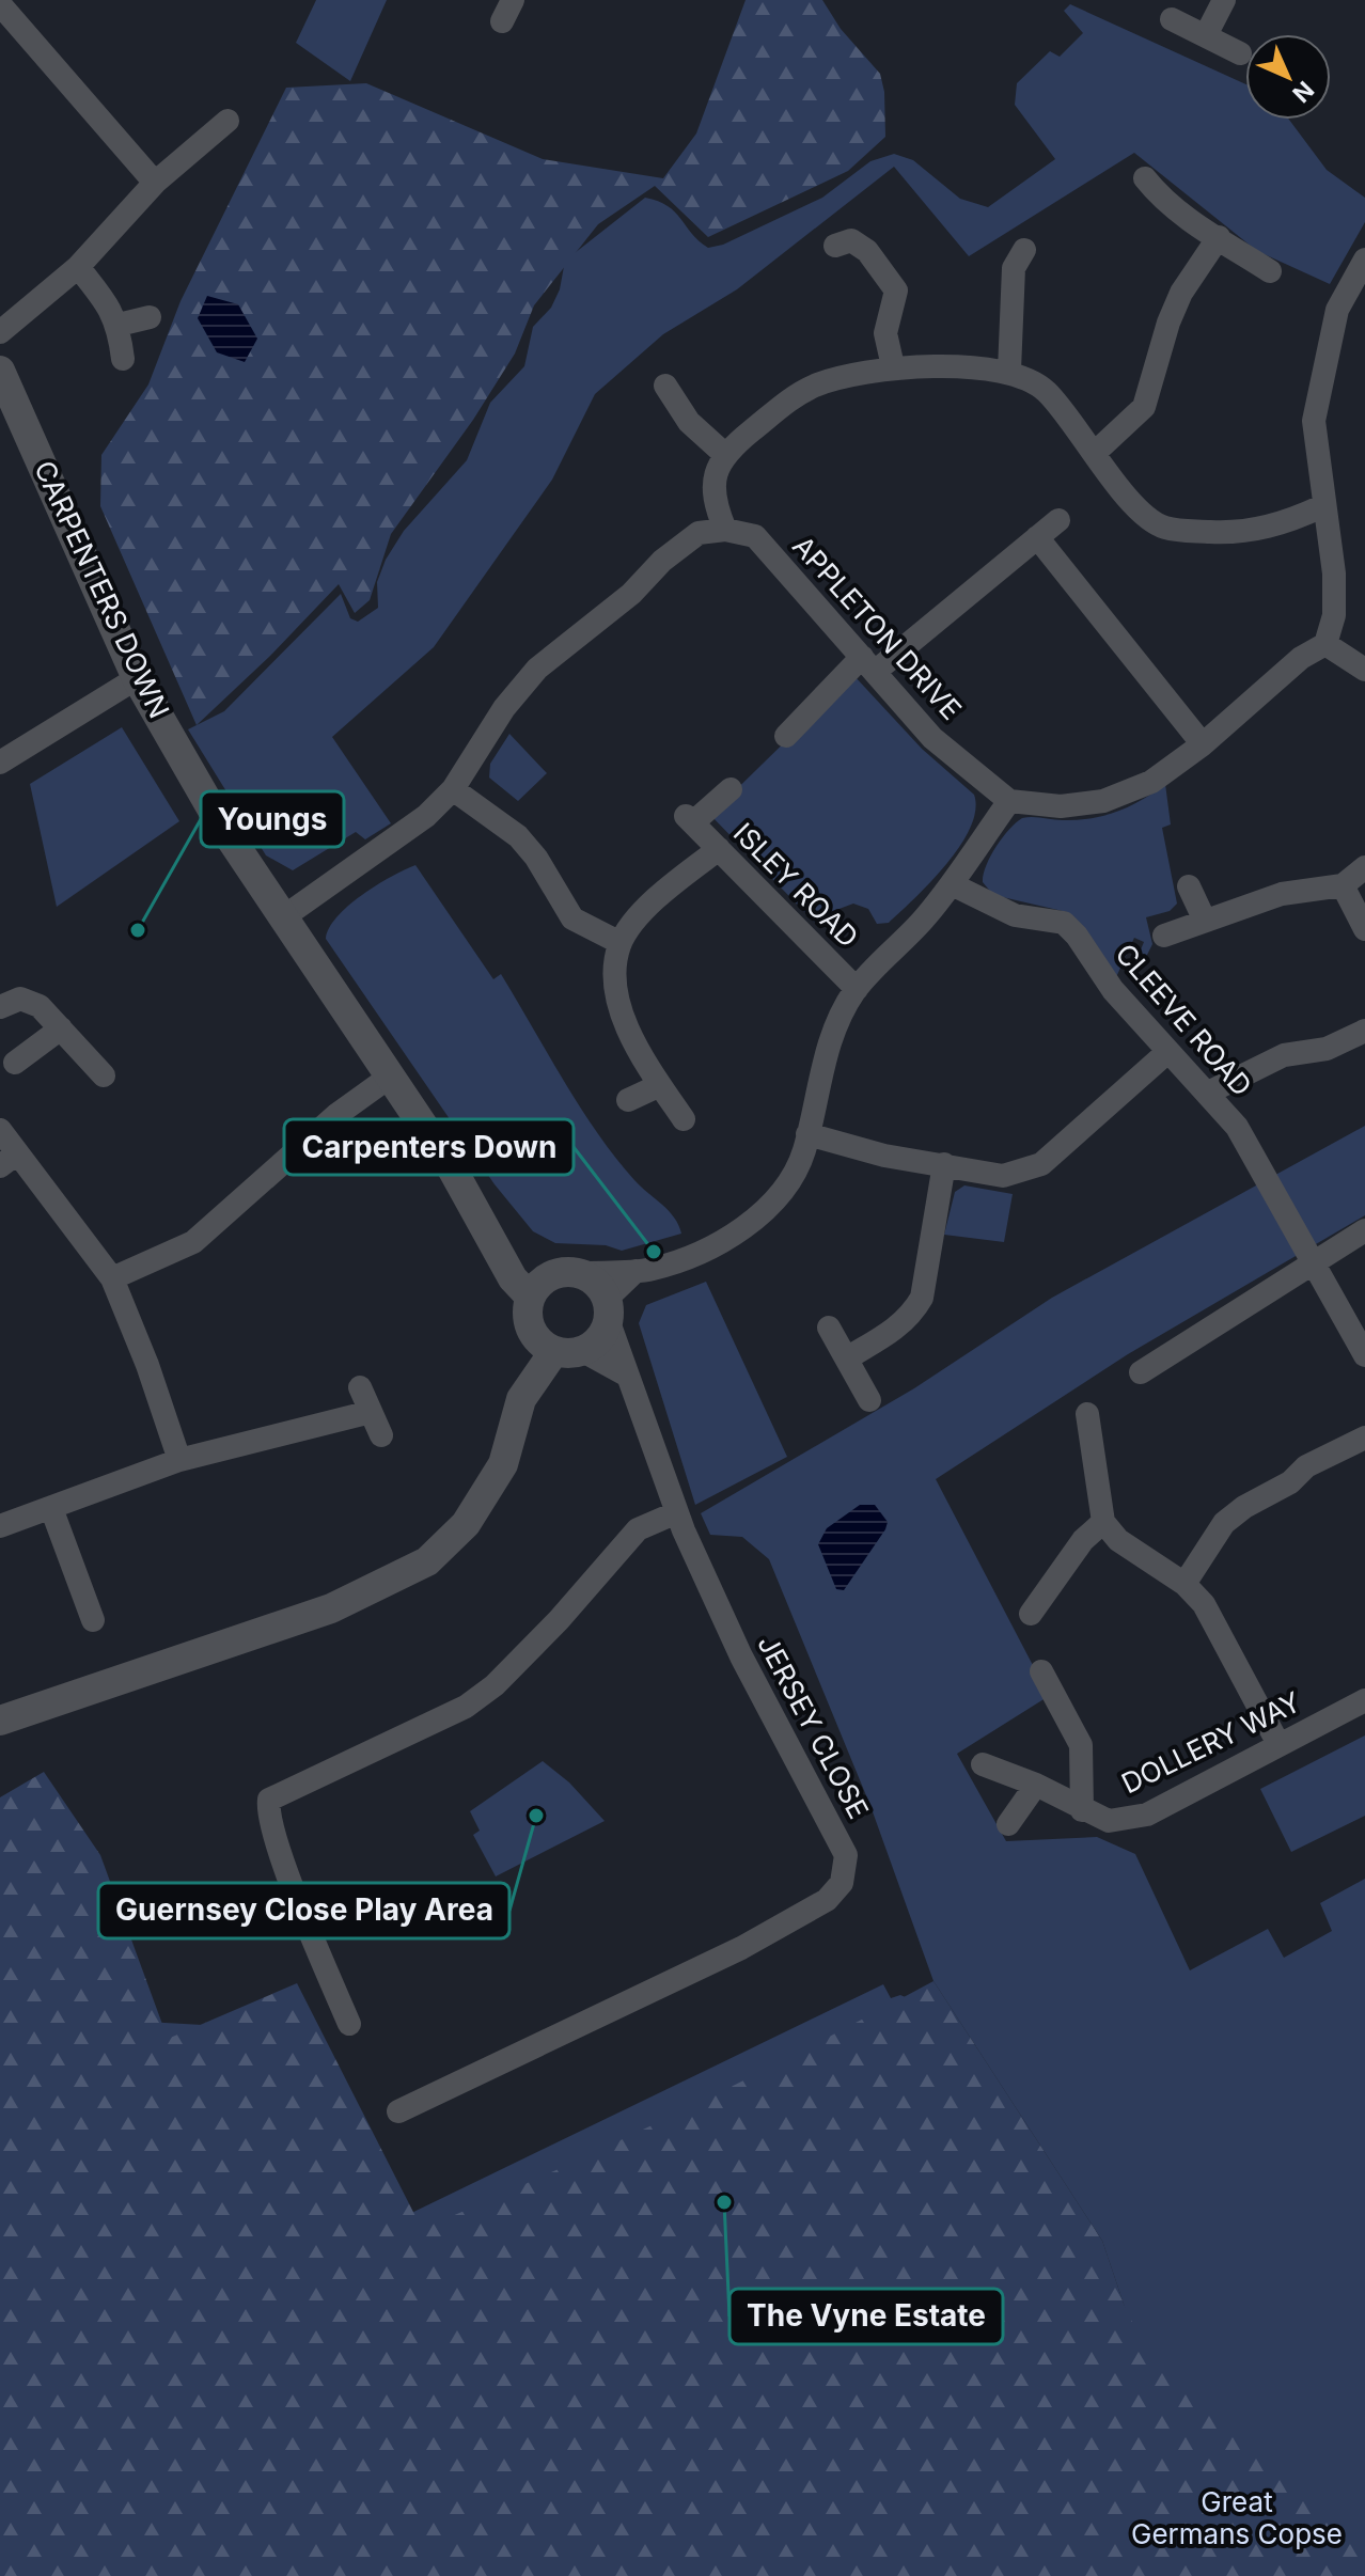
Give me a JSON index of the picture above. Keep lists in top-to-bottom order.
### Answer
{
  "streets": {
    "street": [
      "CARPENTERS DOWN",
      "APPLETON DRIVE",
      "ISLEY ROAD",
      "CLEEVE ROAD",
      "JERSEY CLOSE",
      "DOLLERY WAY"
    ]
  },
  "crossings": [
    ["CARPENTERS DOWN", "JERSEY CLOSE"]
  ],
  "parks": ["Great Germans Copse"],
  "places": [
    "Youngs",
    "Carpenters Down",
    "Guernsey Close Play Area",
    "The Vyne Estate"
  ],
  "north": "bottom right"
}
